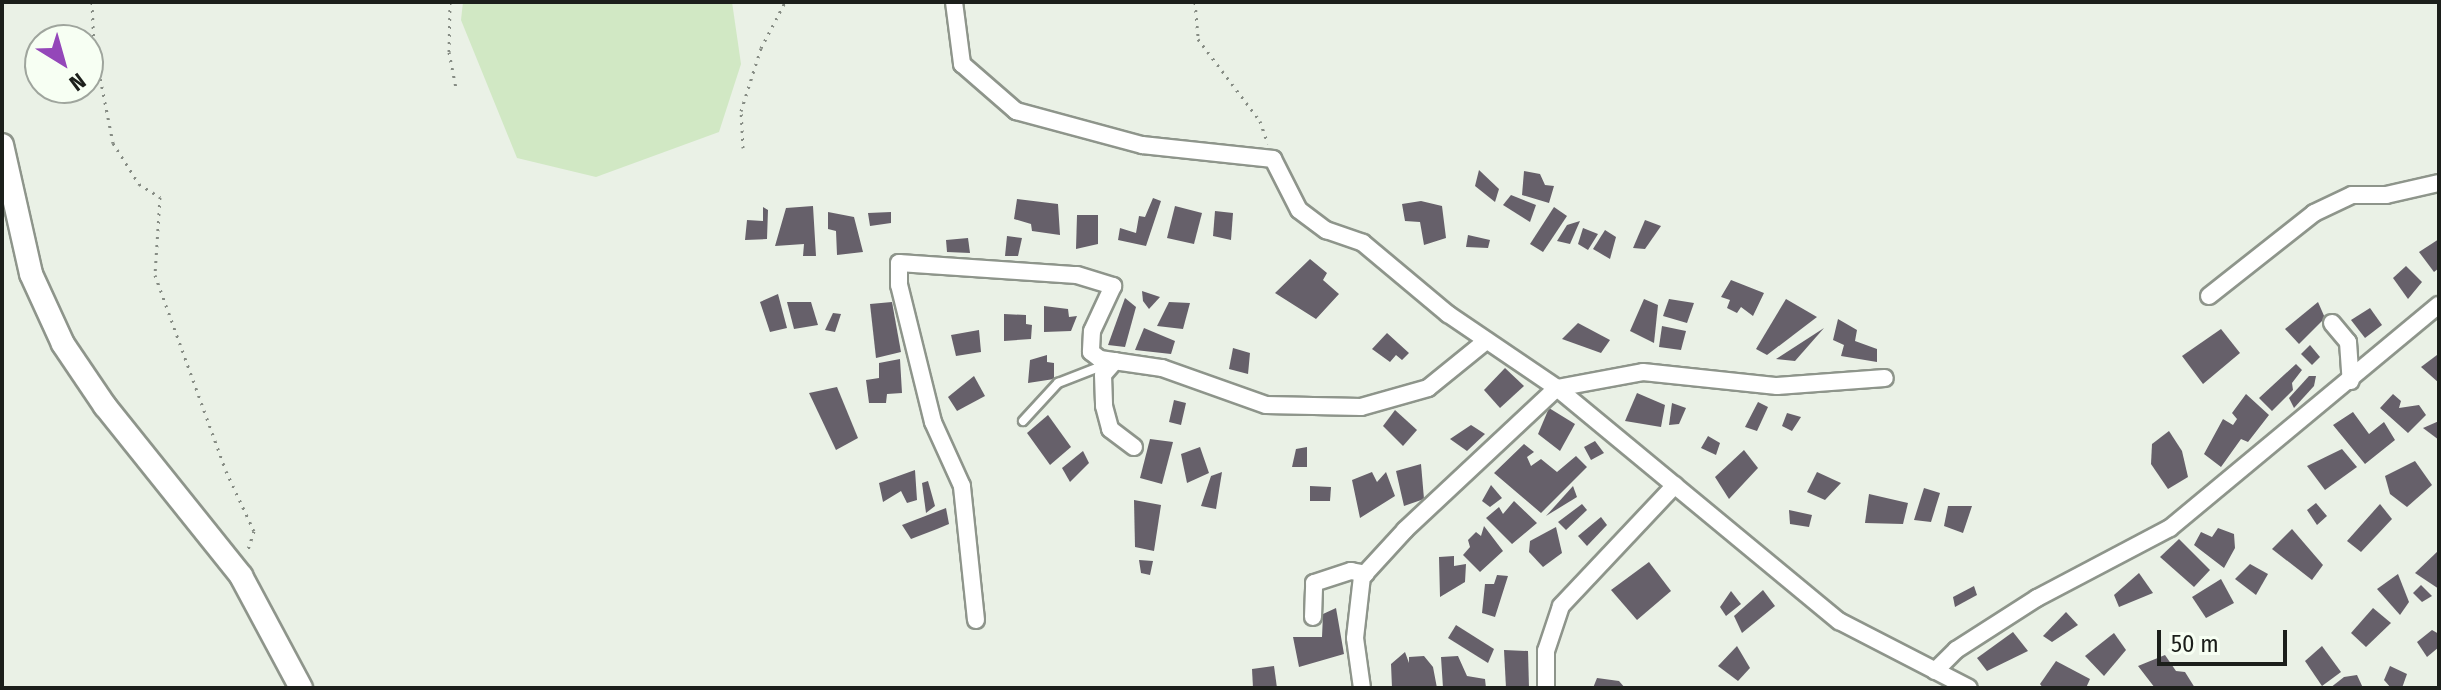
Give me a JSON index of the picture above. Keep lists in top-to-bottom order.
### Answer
{
  "scale_bar": "50 m",
  "north": "bottom right"
}
